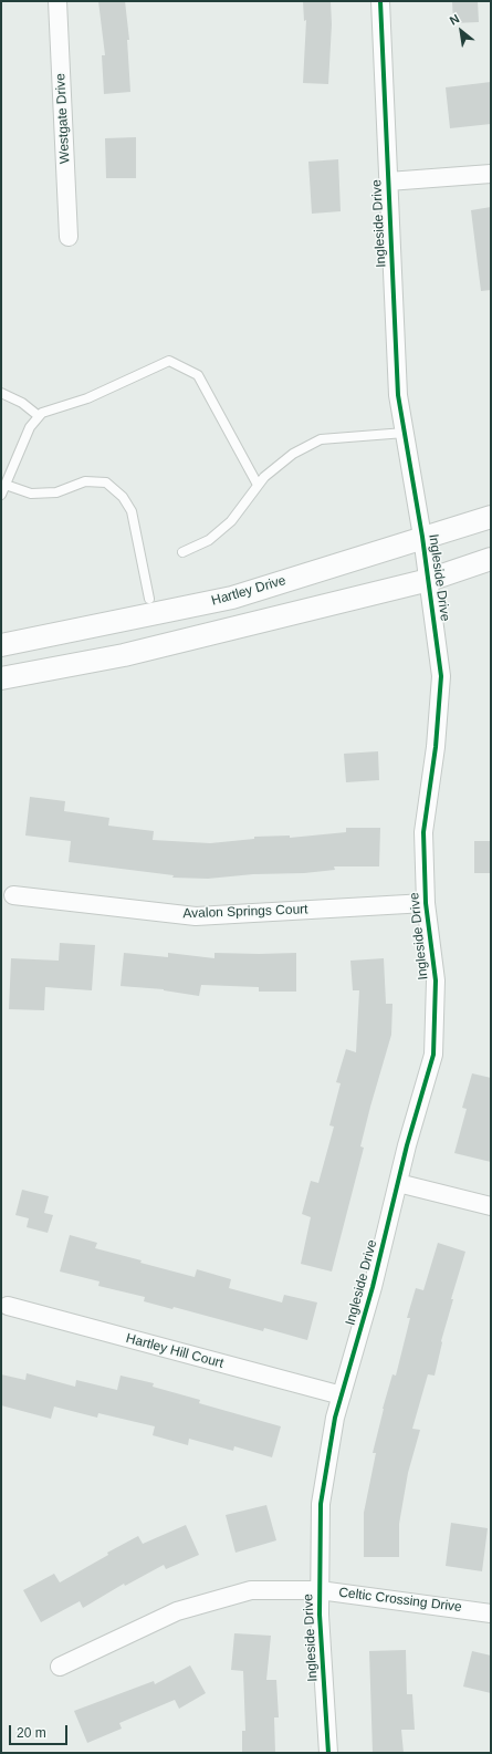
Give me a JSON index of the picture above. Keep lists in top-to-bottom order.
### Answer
{
  "streets": {
    "street": [
      "Westgate Drive",
      "Ingleside Drive",
      "Hartley Drive",
      "Avalon Springs Court",
      "Hartley Hill Court",
      "Celtic Crossing Drive"
    ]
  },
  "crossings": [
    ["Ingleside Drive", "Hartley Drive"],
    ["Ingleside Drive", "Avalon Springs Court"],
    ["Ingleside Drive", "Hartley Hill Court"],
    ["Ingleside Drive", "Celtic Crossing Drive"]
  ],
  "scale_bar": "20 m",
  "north": "top left"
}
